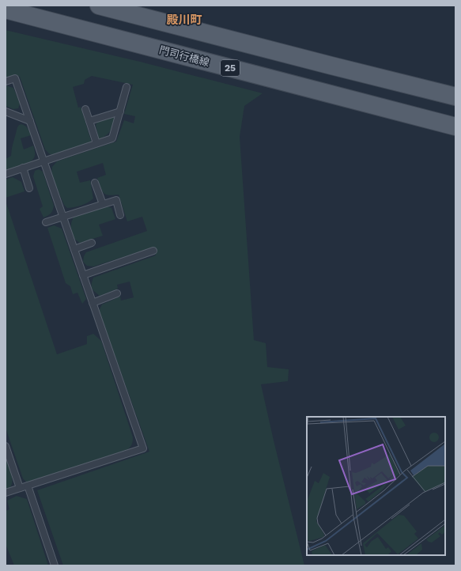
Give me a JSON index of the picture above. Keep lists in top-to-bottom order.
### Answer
{
  "streets": {
    "main road": ["門司行橋線", "25"]
  },
  "districts": ["殿川町"]
}
